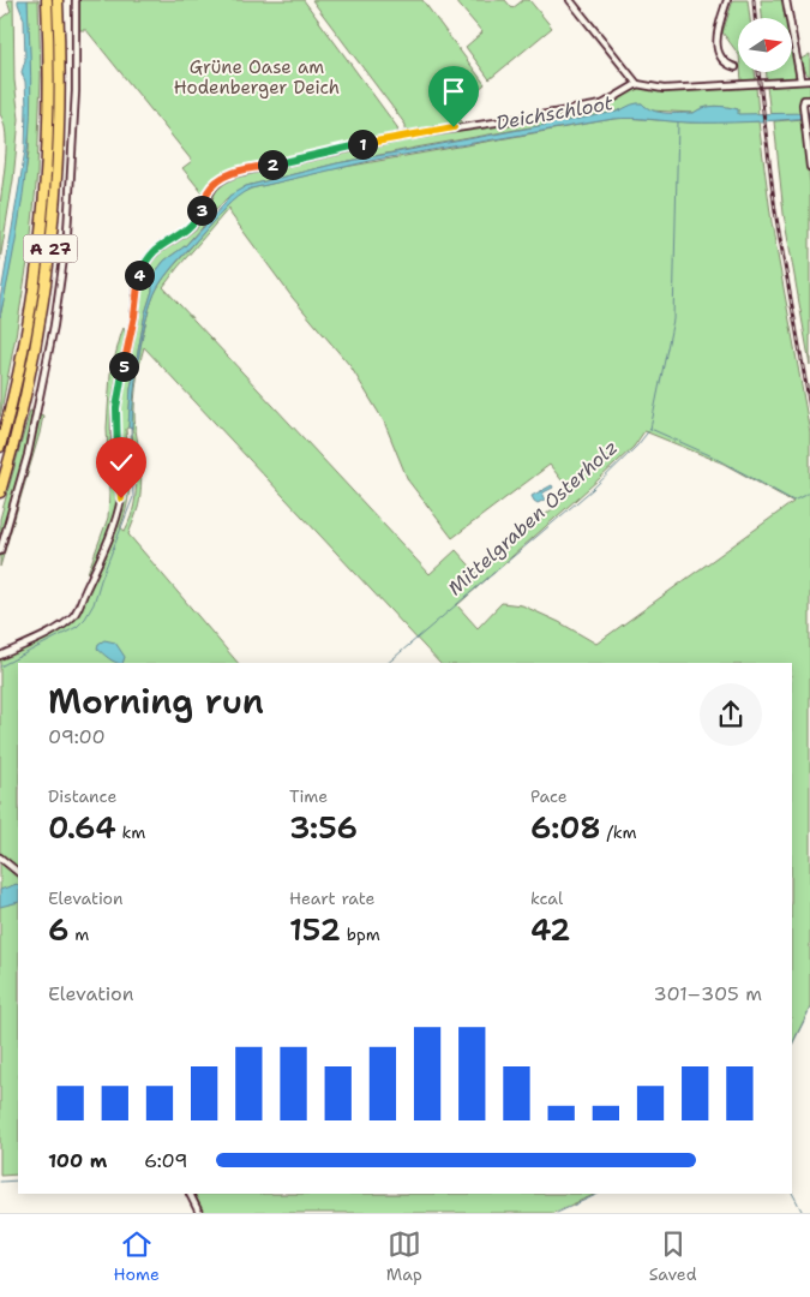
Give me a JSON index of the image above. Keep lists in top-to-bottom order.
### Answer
{
  "streets": {
    "highway": ["A 27"]
  },
  "water": ["Deichschloot", "Mittelgraben Osterholz"],
  "parks": ["Grüne Oase am Hodenberger Deich"],
  "north": "right",
  "page": {
    "pins": [
      "1",
      "2",
      "3",
      "4",
      "5"
    ],
    "heading": ["Morning run", "09:00"],
    "stats": [
      ["Distance", "0.64 km"],
      ["Time", "3:56"],
      ["Pace", "6:08 /km"],
      ["Elevation", "6 m"],
      ["Heart rate", "152 bpm"],
      ["kcal", "42"]
    ],
    "chart": ["Elevation", "301–305 m"],
    "list": [
      {
        "name": "100 m",
        "note": "6:09"
      }
    ],
    "tabs": ["Home", "Map", "Saved"]
  }
}
